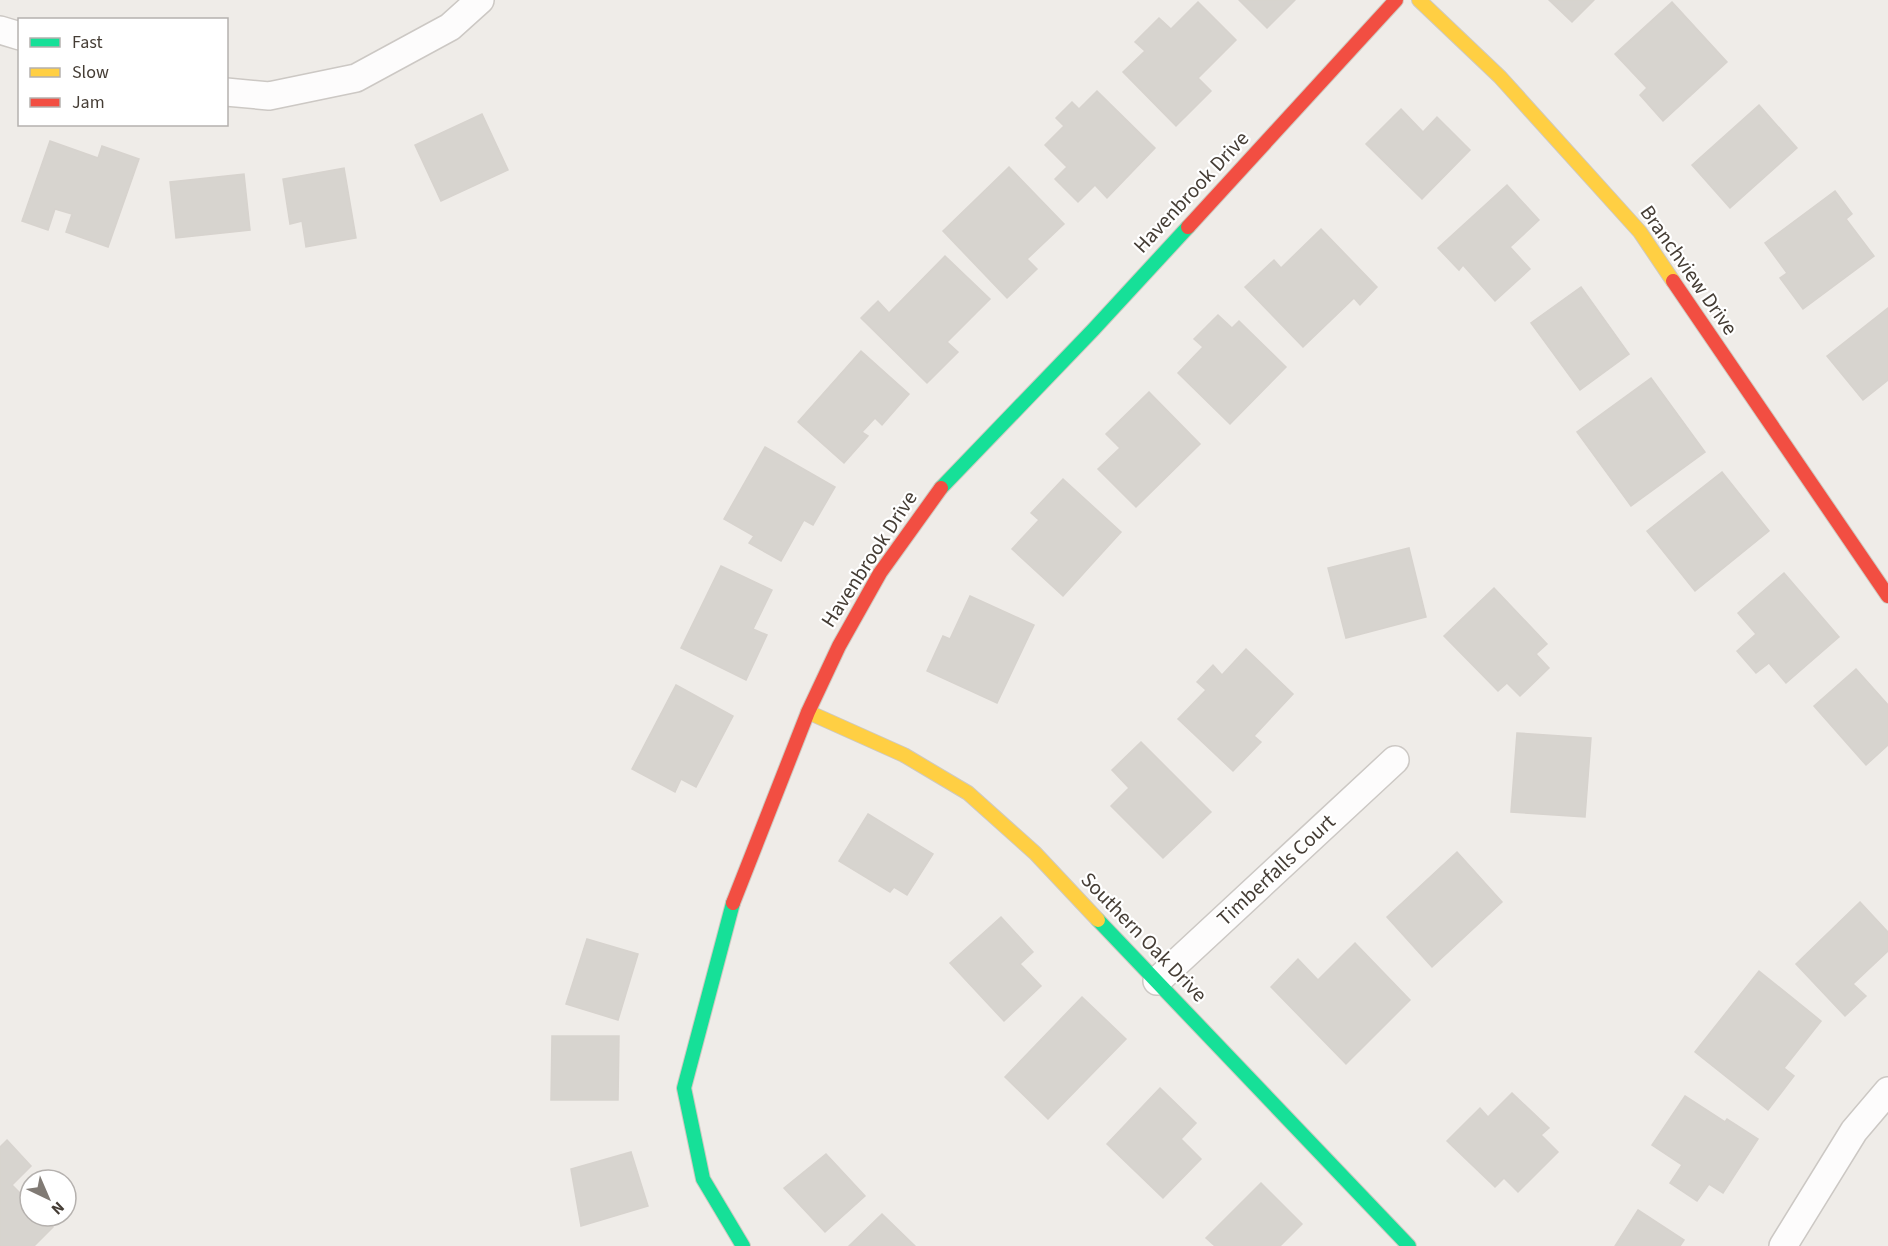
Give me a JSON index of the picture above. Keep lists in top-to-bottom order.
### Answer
{
  "streets": {
    "street": [
      "Havenbrook Drive",
      "Branchview Drive",
      "Timberfalls Court",
      "Southern Oak Drive"
    ]
  },
  "crossings": [
    ["Havenbrook Drive", "Southern Oak Drive"],
    ["Timberfalls Court", "Southern Oak Drive"]
  ],
  "legend": ["Fast", "Slow", "Jam"],
  "north": "bottom right"
}
